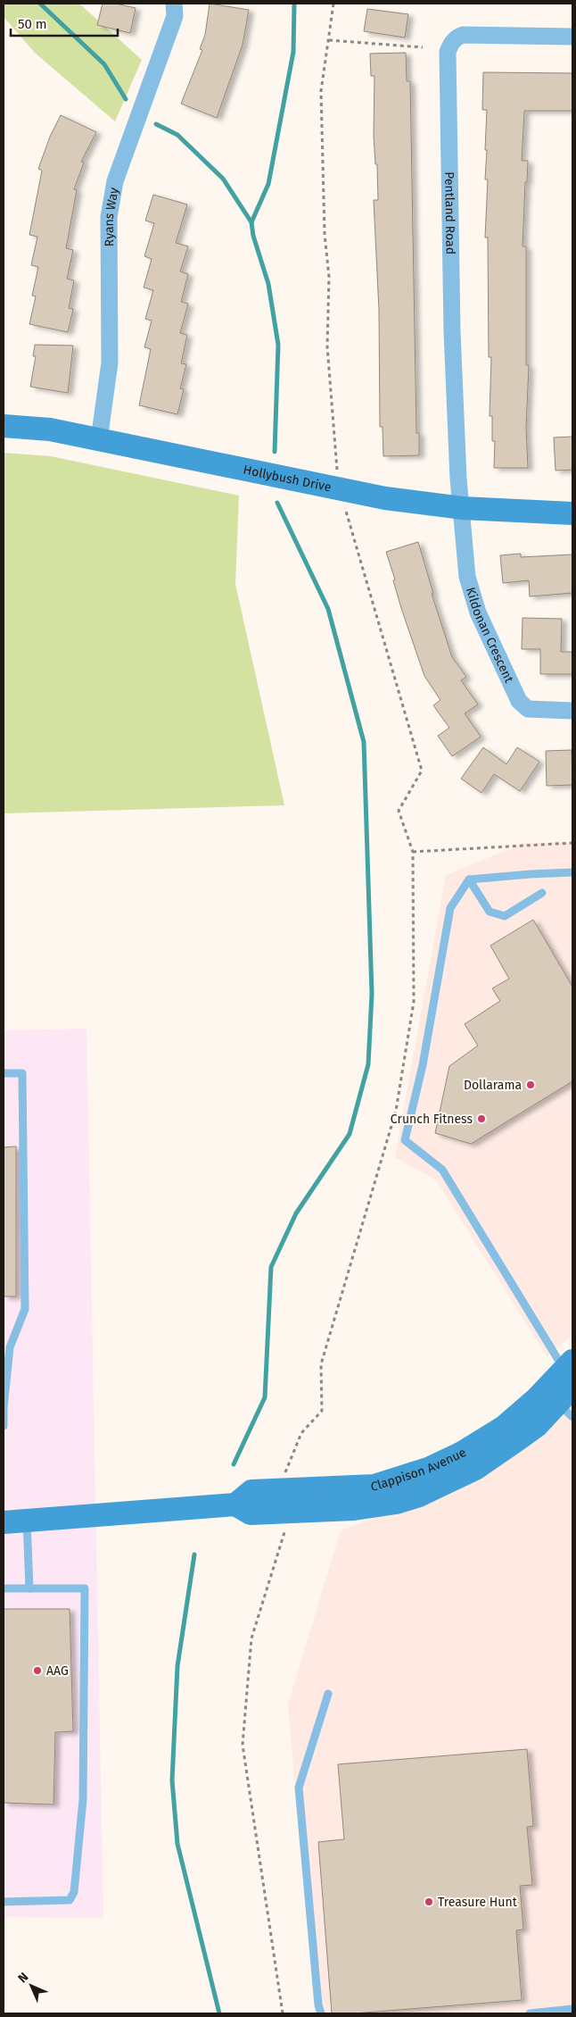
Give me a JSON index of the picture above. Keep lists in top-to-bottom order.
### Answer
{
  "streets": {
    "main road": ["Hollybush Drive", "Clappison Avenue"],
    "street": ["Pentland Road", "Ryans Way", "Kildonan Crescent"]
  },
  "crossings": [
    ["Pentland Road", "Hollybush Drive"],
    ["Pentland Road", "Kildonan Crescent"],
    ["Ryans Way", "Hollybush Drive"],
    ["Hollybush Drive", "Kildonan Crescent"]
  ],
  "places": [
    "Dollarama",
    "Crunch Fitness",
    "AAG",
    "Treasure Hunt"
  ],
  "scale_bar": "50 m",
  "north": "top left"
}
